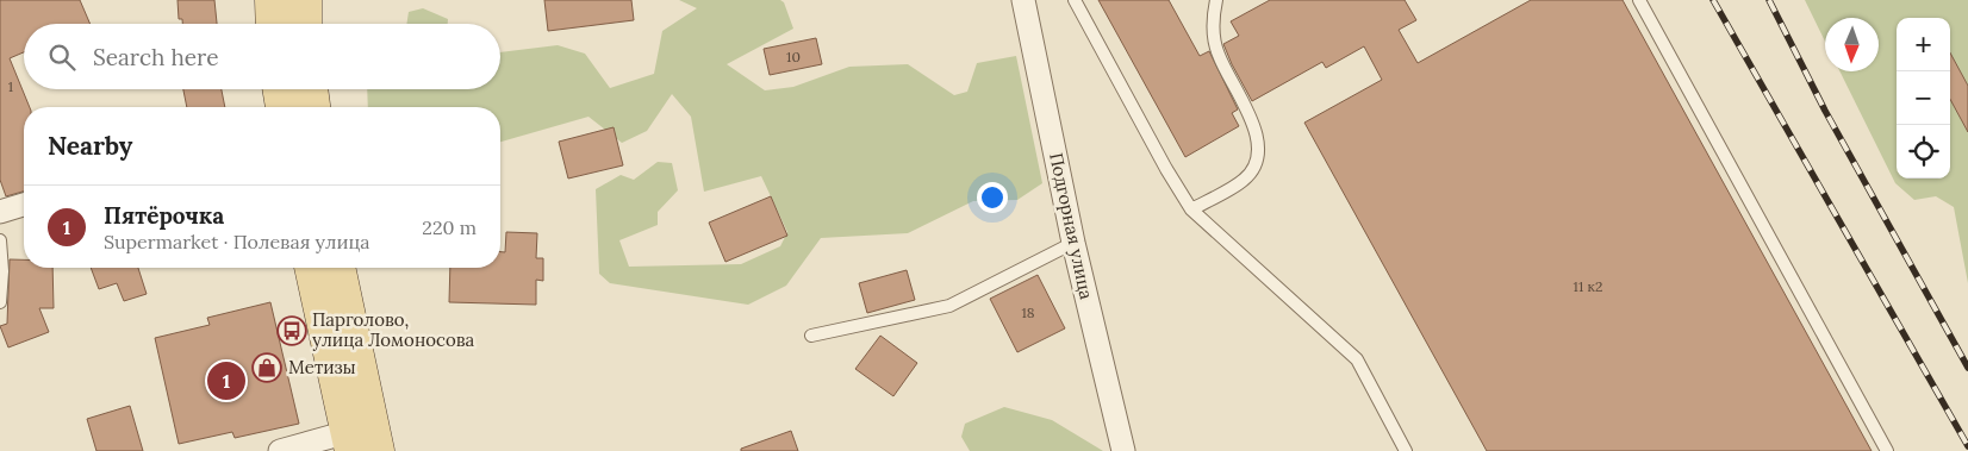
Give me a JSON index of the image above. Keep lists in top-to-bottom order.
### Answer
{
  "streets": {
    "street": ["Подгорная улица"]
  },
  "places": {
    "bus stop": ["Парголово, улица Ломоносова"],
    "shop": ["Метизы"]
  },
  "house_numbers": [
    "10",
    "1",
    "11 к2",
    "18"
  ],
  "north": "bottom",
  "page": {
    "map_buttons": ["+", "−"],
    "search": "Search here",
    "heading": "Nearby",
    "list": [
      {
        "mark": "1",
        "name": "Пятёрочка",
        "note": "Supermarket · Полевая улица",
        "value": "220 m"
      }
    ],
    "pins": "1"
  }
}
